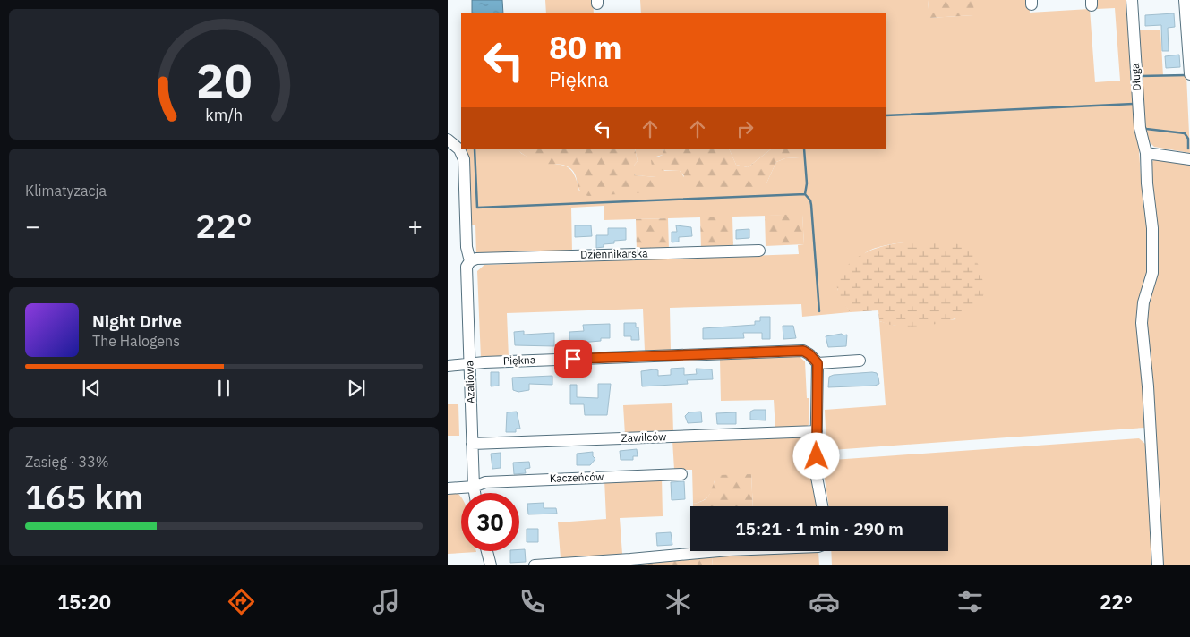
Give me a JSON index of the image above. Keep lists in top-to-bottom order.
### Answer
{
  "streets": {
    "street": [
      "Długa",
      "Dziennikarska",
      "Piękna",
      "Azaliowa",
      "Zawilców",
      "Kaczeńców"
    ]
  },
  "crossings": [
    ["Dziennikarska", "Azaliowa"],
    ["Piękna", "Azaliowa"],
    ["Azaliowa", "Zawilców"],
    ["Azaliowa", "Kaczeńców"]
  ],
  "page": {
    "turn": ["80 m", "Piękna"],
    "tile": [
      "Klimatyzacja",
      ["Zasięg · 33%", "165 km"]
    ],
    "heat": ["−", "22°", "+"],
    "song": ["Night Drive", "The Halogens"],
    "limit": "30",
    "trip": "15:21 · 1 min · 290 m",
    "tabs": ["15:20", "22°"],
    "gauge": ["20", "km/h"]
  }
}
